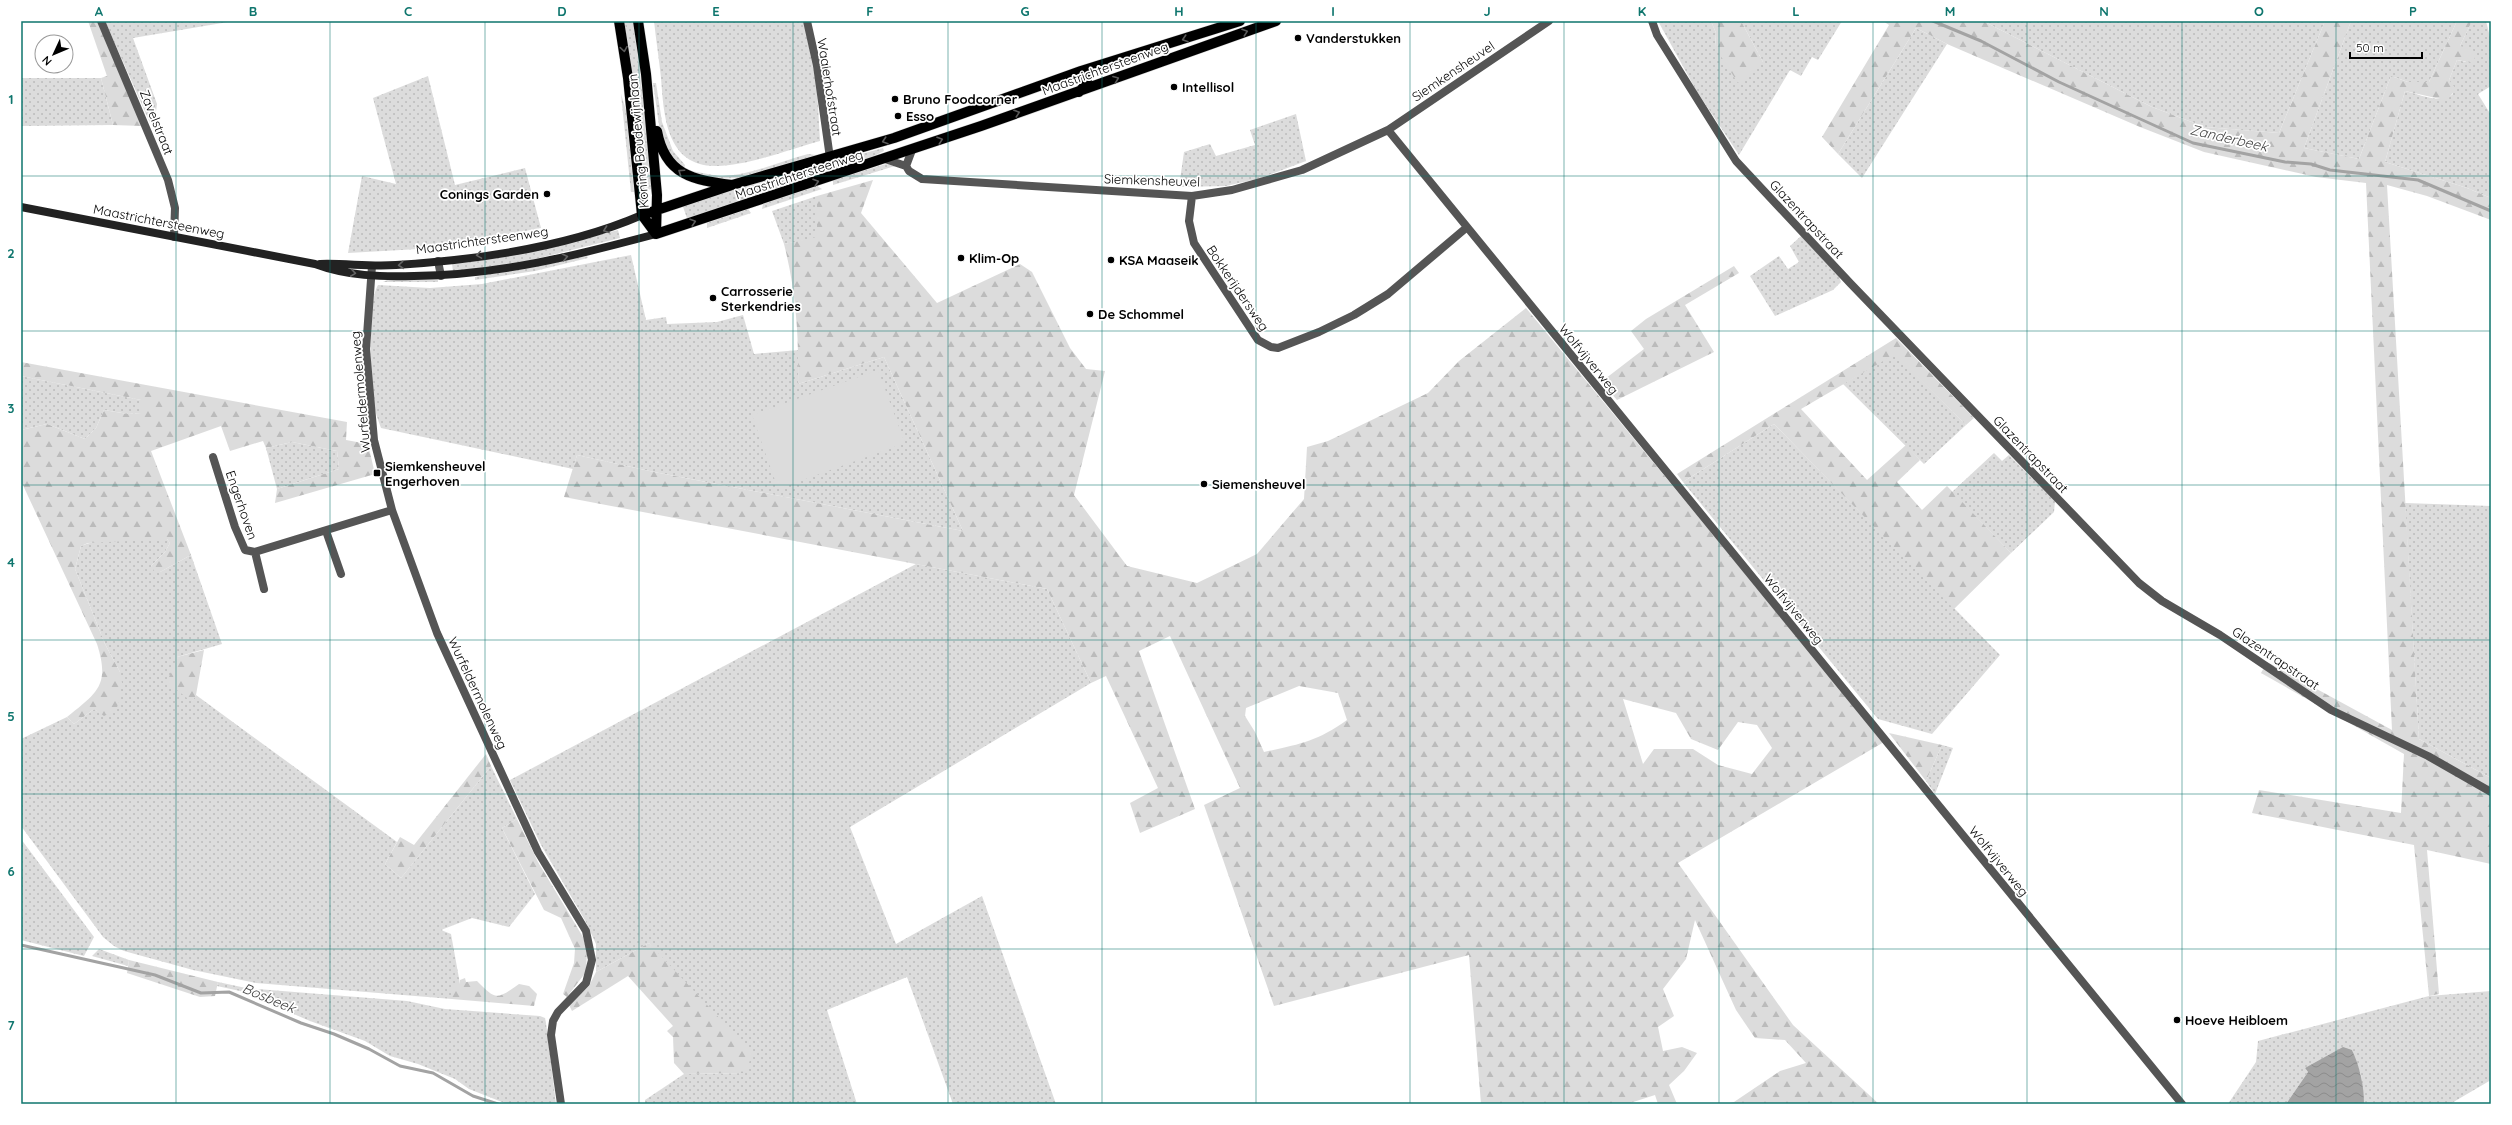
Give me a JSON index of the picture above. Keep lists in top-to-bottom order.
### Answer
{
  "streets": {
    "main road": ["Maastrichtersteenweg", "Koning Boudewijnlaan"],
    "street": [
      "Siemkensheuvel",
      "Waaierhofstraat",
      "Zavelstraat",
      "Glazentrapstraat",
      "Bokkerijdersweg",
      "Wolfvijverweg",
      "Wurfeldermolenweg",
      "Engerhoven"
    ]
  },
  "crossings": [
    ["Maastrichtersteenweg", "Siemkensheuvel"],
    ["Maastrichtersteenweg", "Waaierhofstraat"],
    ["Maastrichtersteenweg", "Zavelstraat"],
    ["Maastrichtersteenweg", "Koning Boudewijnlaan"],
    ["Maastrichtersteenweg", "Wurfeldermolenweg"],
    ["Siemkensheuvel", "Bokkerijdersweg"],
    ["Siemkensheuvel", "Wolfvijverweg"],
    ["Bokkerijdersweg", "Wolfvijverweg"],
    ["Wurfeldermolenweg", "Engerhoven"]
  ],
  "water": ["Zanderbeek", "Bosbeek"],
  "places": {
    "other": [
      "Vanderstukken",
      "Intellisol",
      "Bruno Foodcorner",
      "Esso",
      "Conings Garden",
      "Klim-Op",
      "KSA Maaseik",
      "Carrosserie Sterkendries",
      "De Schommel",
      "Siemensheuvel",
      "Hoeve Heibloem"
    ],
    "transit": ["Siemkensheuvel Engerhoven"]
  },
  "scale_bar": "50 m",
  "north": "bottom left",
  "grid": {
    "columns": [
      "A",
      "B",
      "C",
      "D",
      "E",
      "F",
      "G",
      "H",
      "I",
      "J",
      "K",
      "L",
      "M",
      "N",
      "O",
      "P"
    ],
    "rows": [
      "1",
      "2",
      "3",
      "4",
      "5",
      "6",
      "7"
    ]
  }
}
